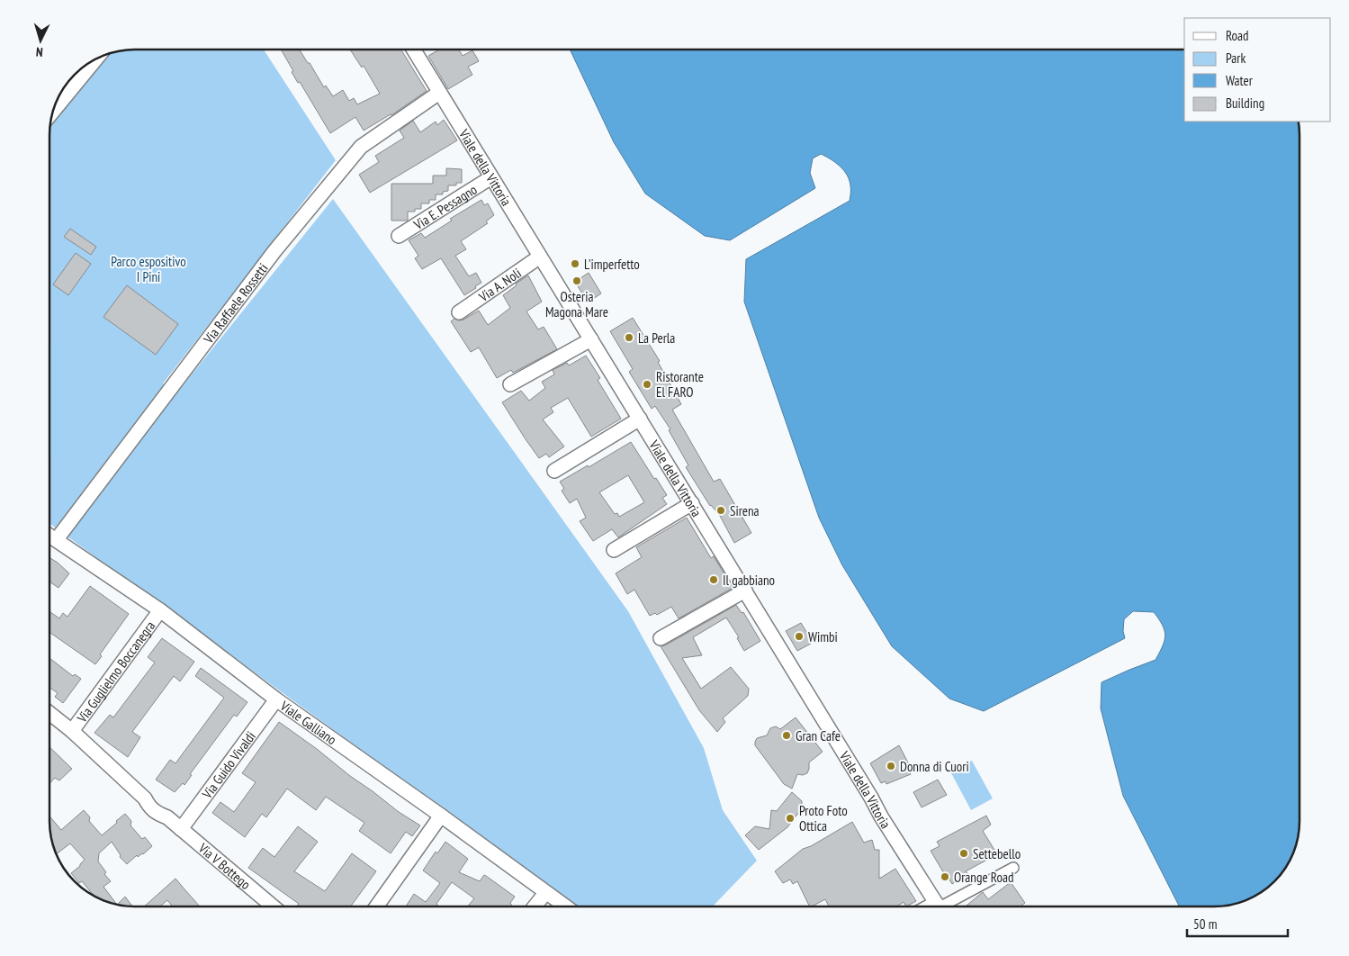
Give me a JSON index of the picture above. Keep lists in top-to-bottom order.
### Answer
{
  "streets": {
    "street": [
      "Viale della Vittoria",
      "Via E. Pessagno",
      "Via A. Noli",
      "Via Raffaele Rossetti",
      "Via Guglielmo Boccanegra",
      "Viale Galliano",
      "Via Guido Vivaldi",
      "Via V Bottego"
    ]
  },
  "crossings": [
    ["Viale della Vittoria", "Via E. Pessagno"],
    ["Viale della Vittoria", "Via A. Noli"],
    ["Viale della Vittoria", "Via Raffaele Rossetti"],
    ["Via Raffaele Rossetti", "Viale Galliano"],
    ["Via Guglielmo Boccanegra", "Viale Galliano"],
    ["Via Guglielmo Boccanegra", "Via V Bottego"],
    ["Viale Galliano", "Via Guido Vivaldi"],
    ["Via Guido Vivaldi", "Via V Bottego"]
  ],
  "parks": ["Parco espositivo I Pini"],
  "places": [
    "L'imperfetto",
    "Osteria Magona Mare",
    "La Perla",
    "Ristorante El FARO",
    "Sirena",
    "Il gabbiano",
    "Wimbi",
    "Gran Cafe",
    "Donna di Cuori",
    "Proto Foto Ottica",
    "Settebello",
    "Orange Road"
  ],
  "legend": [
    "Road",
    "Park",
    "Water",
    "Building"
  ],
  "scale_bar": "50 m",
  "north": "bottom"
}
